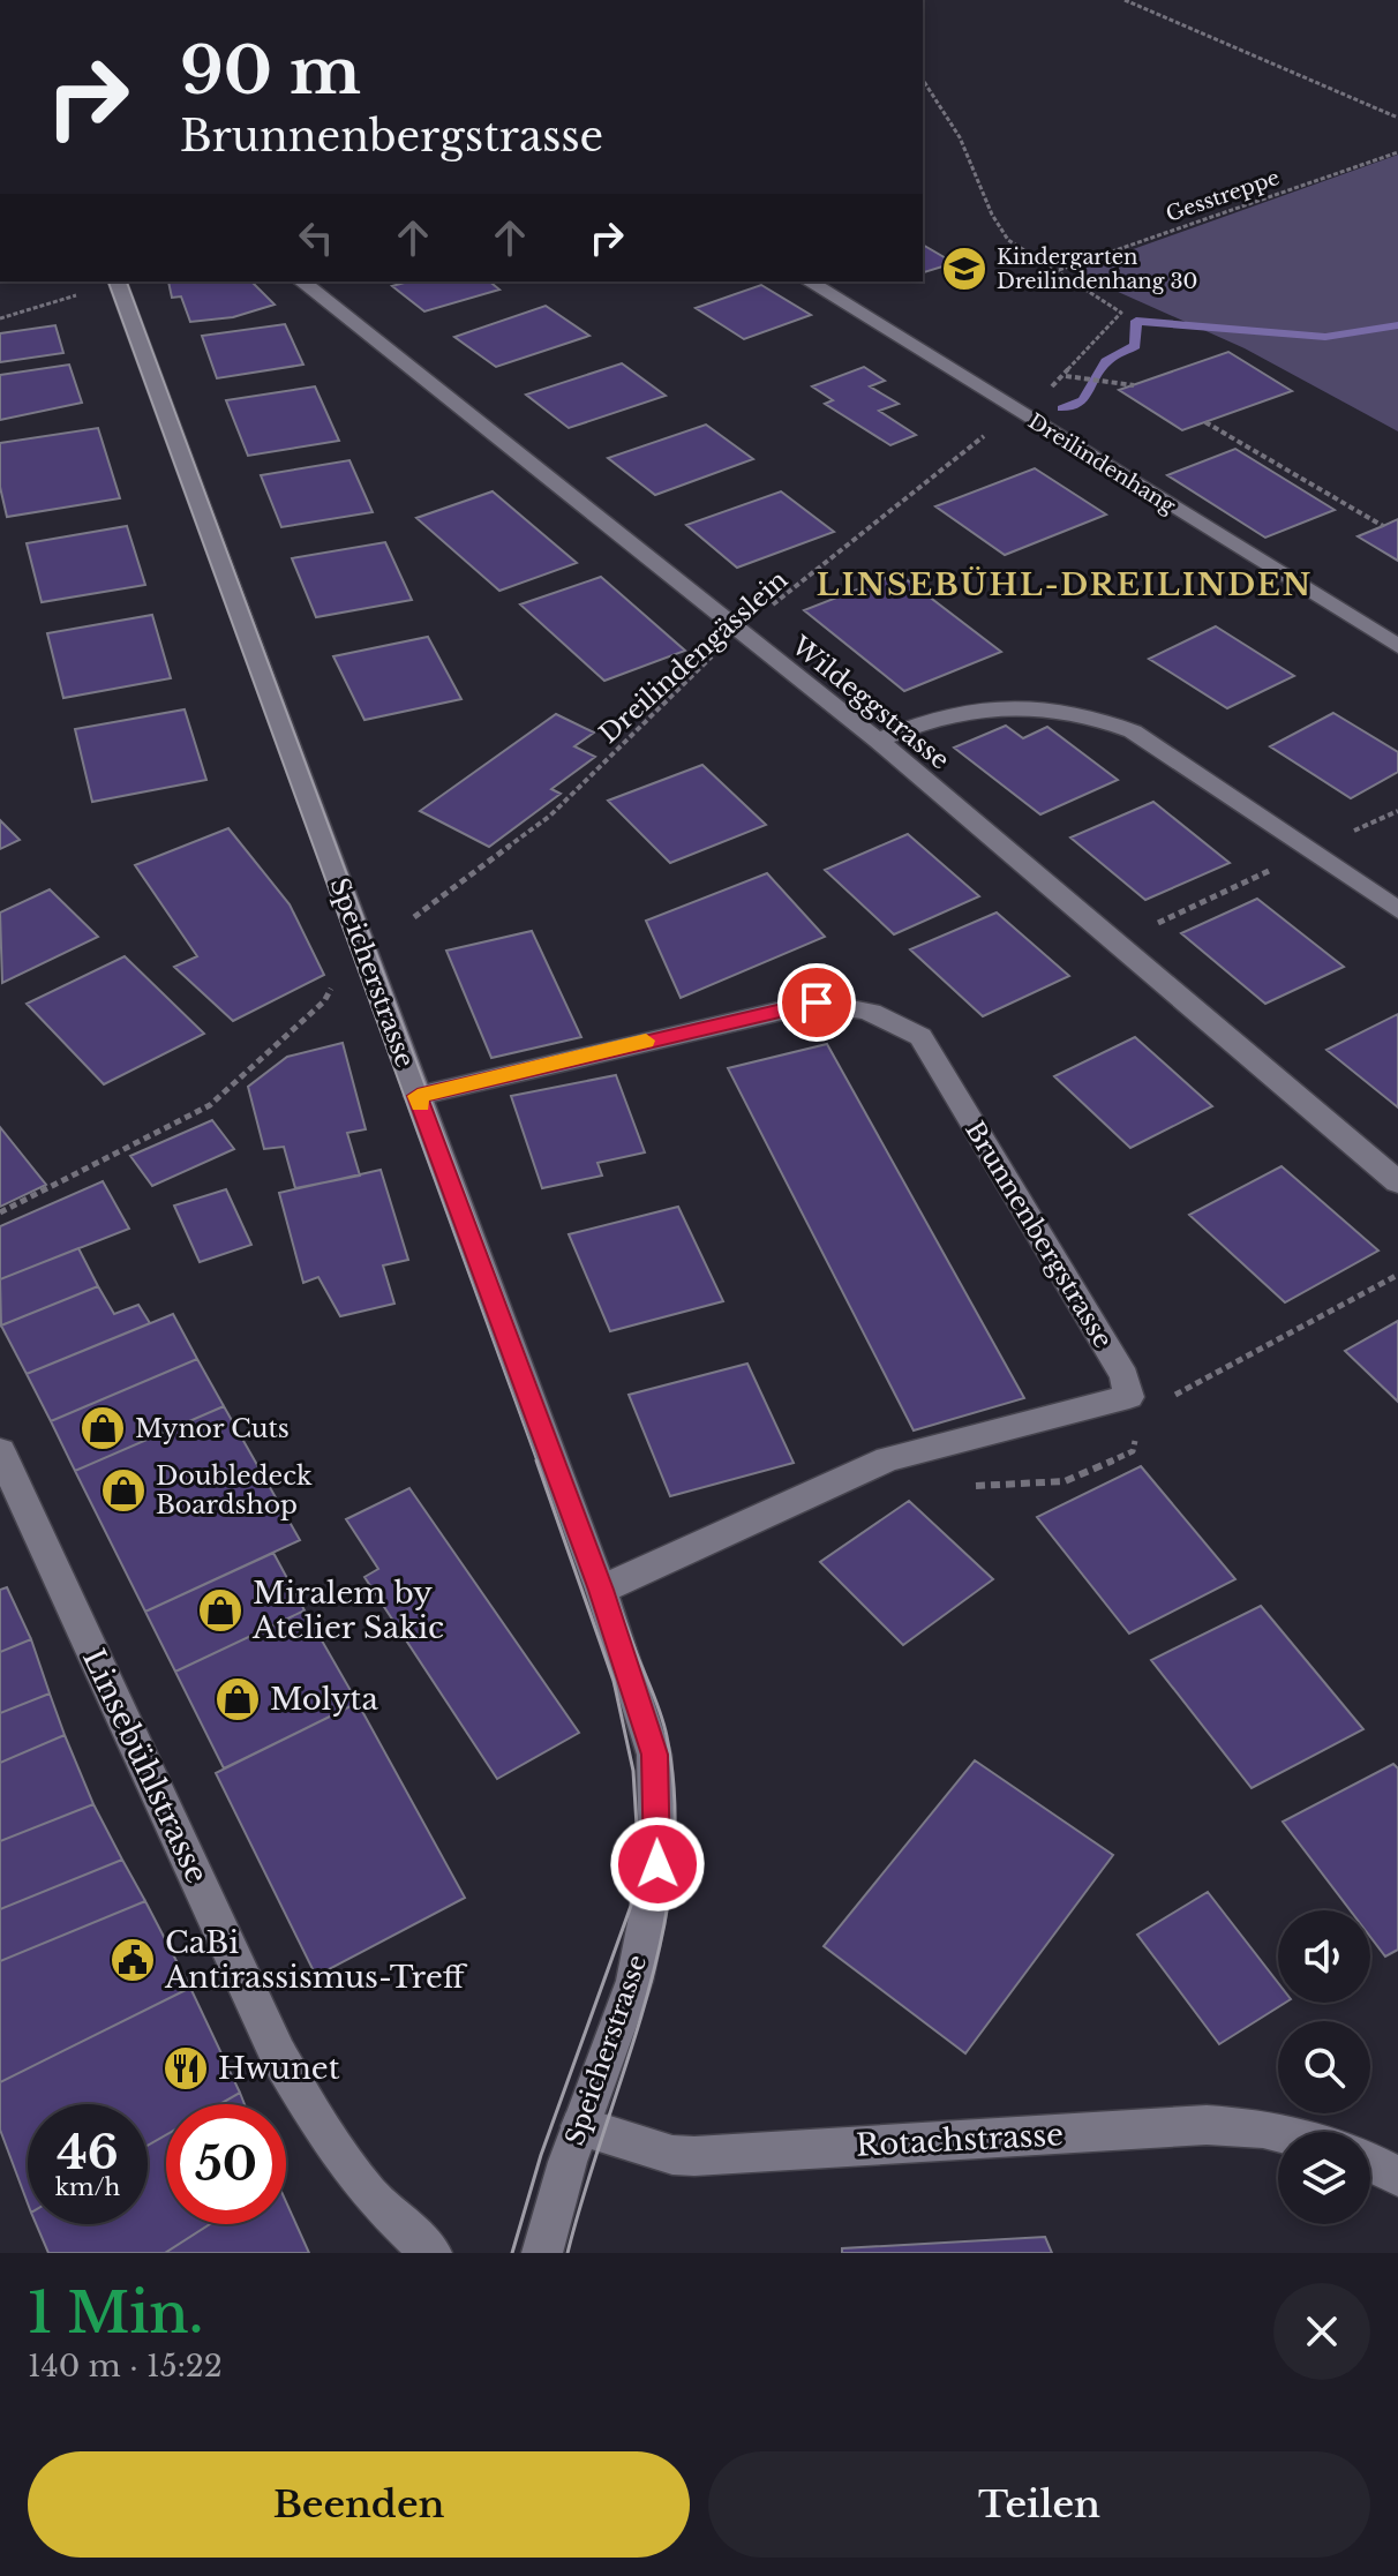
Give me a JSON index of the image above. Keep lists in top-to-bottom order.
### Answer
{
  "streets": {
    "street": [
      "Dreilindenhang",
      "Wildeggstrasse",
      "Speicherstrasse",
      "Brunnenbergstrasse",
      "Linsebühlstrasse",
      "Rotachstrasse"
    ],
    "path": ["Gesstreppe", "Dreilindengässlein"]
  },
  "crossings": [
    ["Dreilindengässlein", "Wildeggstrasse"],
    ["Speicherstrasse", "Brunnenbergstrasse"],
    ["Speicherstrasse", "Rotachstrasse"]
  ],
  "districts": ["LINSEBÜHL-DREILINDEN"],
  "places": {
    "school or university": ["Kindergarten Dreilindenhang 30"],
    "shop": [
      "Mynor Cuts",
      "Doubledeck Boardshop",
      "Miralem by Atelier Sakic",
      "Molyta"
    ],
    "public building": ["CaBi Antirassismus-Treff"],
    "restaurant": ["Hwunet"]
  },
  "page": {
    "turn": ["90 m", "Brunnenbergstrasse"],
    "speed": "46 km/h",
    "limit": "50",
    "heading": ["1 Min.", "140 m · 15:22"],
    "buttons": ["Beenden", "Teilen"]
  }
}
